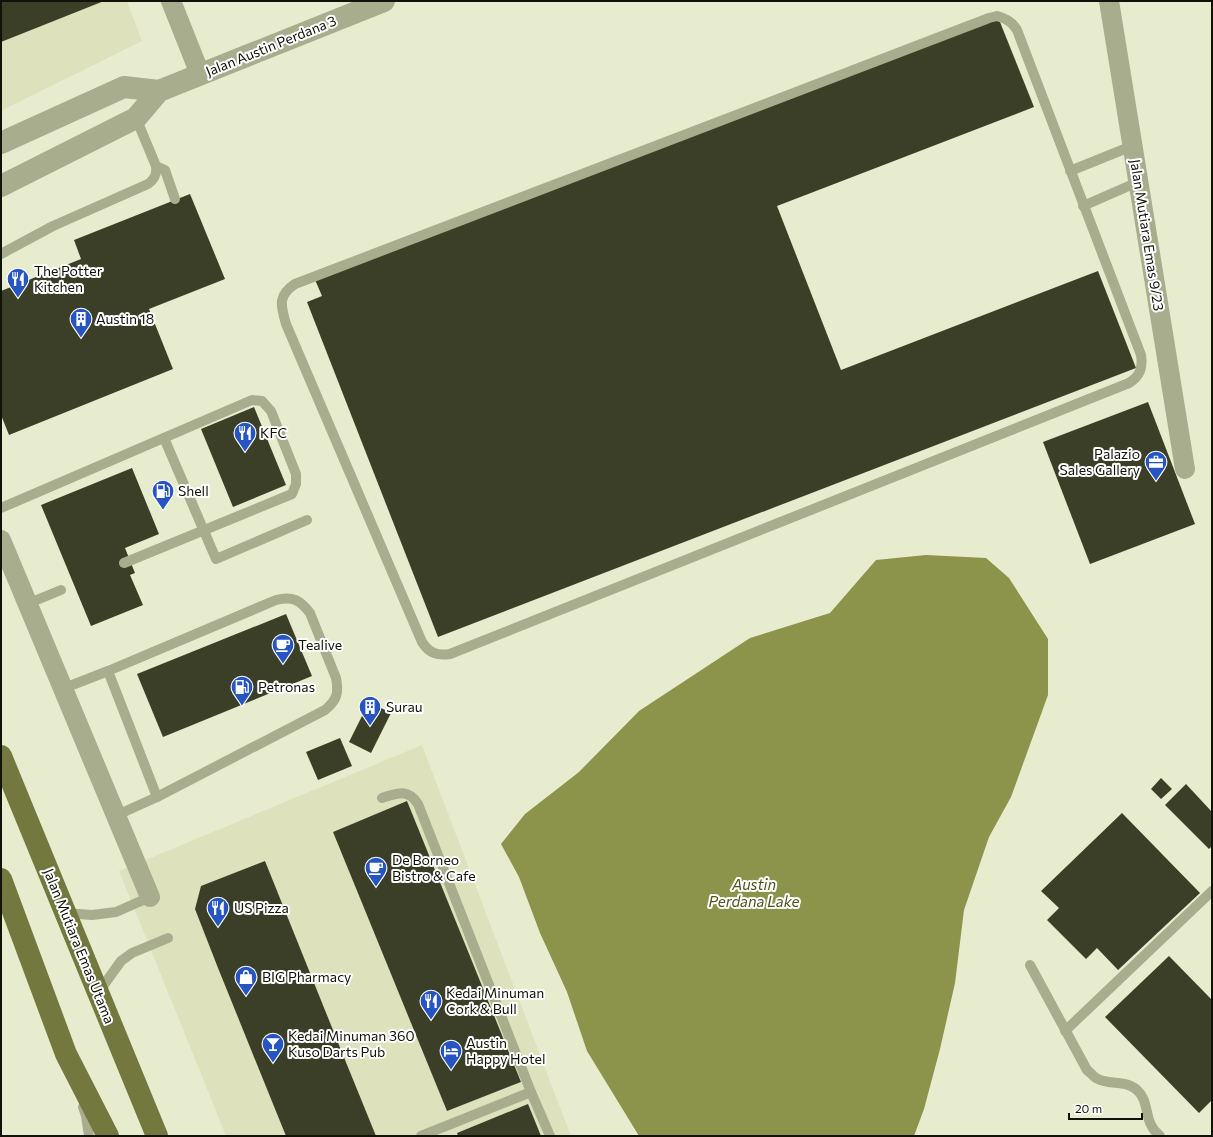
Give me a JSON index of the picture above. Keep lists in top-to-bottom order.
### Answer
{
  "streets": {
    "main road": ["Jalan Mutiara Emas Utama"],
    "street": ["Jalan Austin Perdana 3", "Jalan Mutiara Emas 9/23"]
  },
  "water": ["Austin Perdana Lake"],
  "places": {
    "restaurant": [
      "The Potter Kitchen",
      "KFC",
      "US Pizza",
      "Kedai Minuman Cork & Bull"
    ],
    "building": ["Austin 18", "Surau"],
    "office": ["Palazio Sales Gallery"],
    "fuel station": ["Shell", "Petronas"],
    "cafe": ["Tealive", "De Borneo Bistro & Cafe"],
    "shop": ["BIG Pharmacy"],
    "bar": ["Kedai Minuman 360 Kuso Darts Pub"],
    "hotel": ["Austin Happy Hotel"]
  },
  "scale_bar": "20 m"
}
